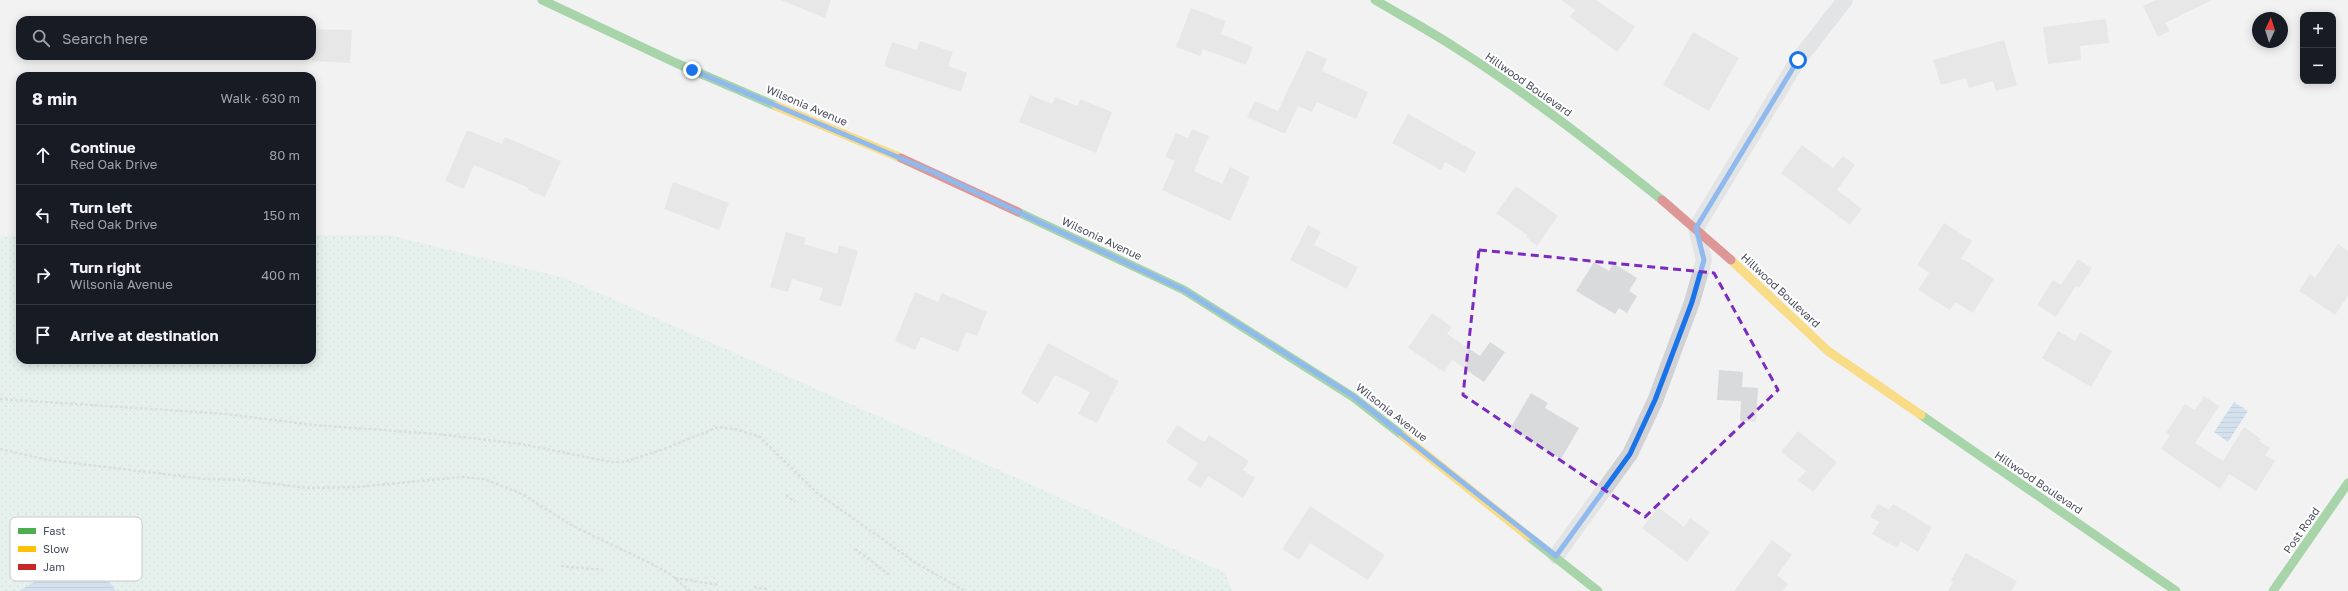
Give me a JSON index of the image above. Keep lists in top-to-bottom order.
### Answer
{
  "streets": {
    "street": ["Hillwood Boulevard", "Wilsonia Avenue", "Post Road"]
  },
  "legend": ["Fast", "Slow", "Jam"],
  "north": "top",
  "page": {
    "map_buttons": ["+", "−"],
    "search": "Search here",
    "heading": ["8 min", "Walk · 630 m"],
    "list": [
      ["Continue", "Red Oak Drive", "80 m"],
      ["Turn left", "Red Oak Drive", "150 m"],
      ["Turn right", "Wilsonia Avenue", "400 m"],
      "Arrive at destination"
    ]
  }
}
